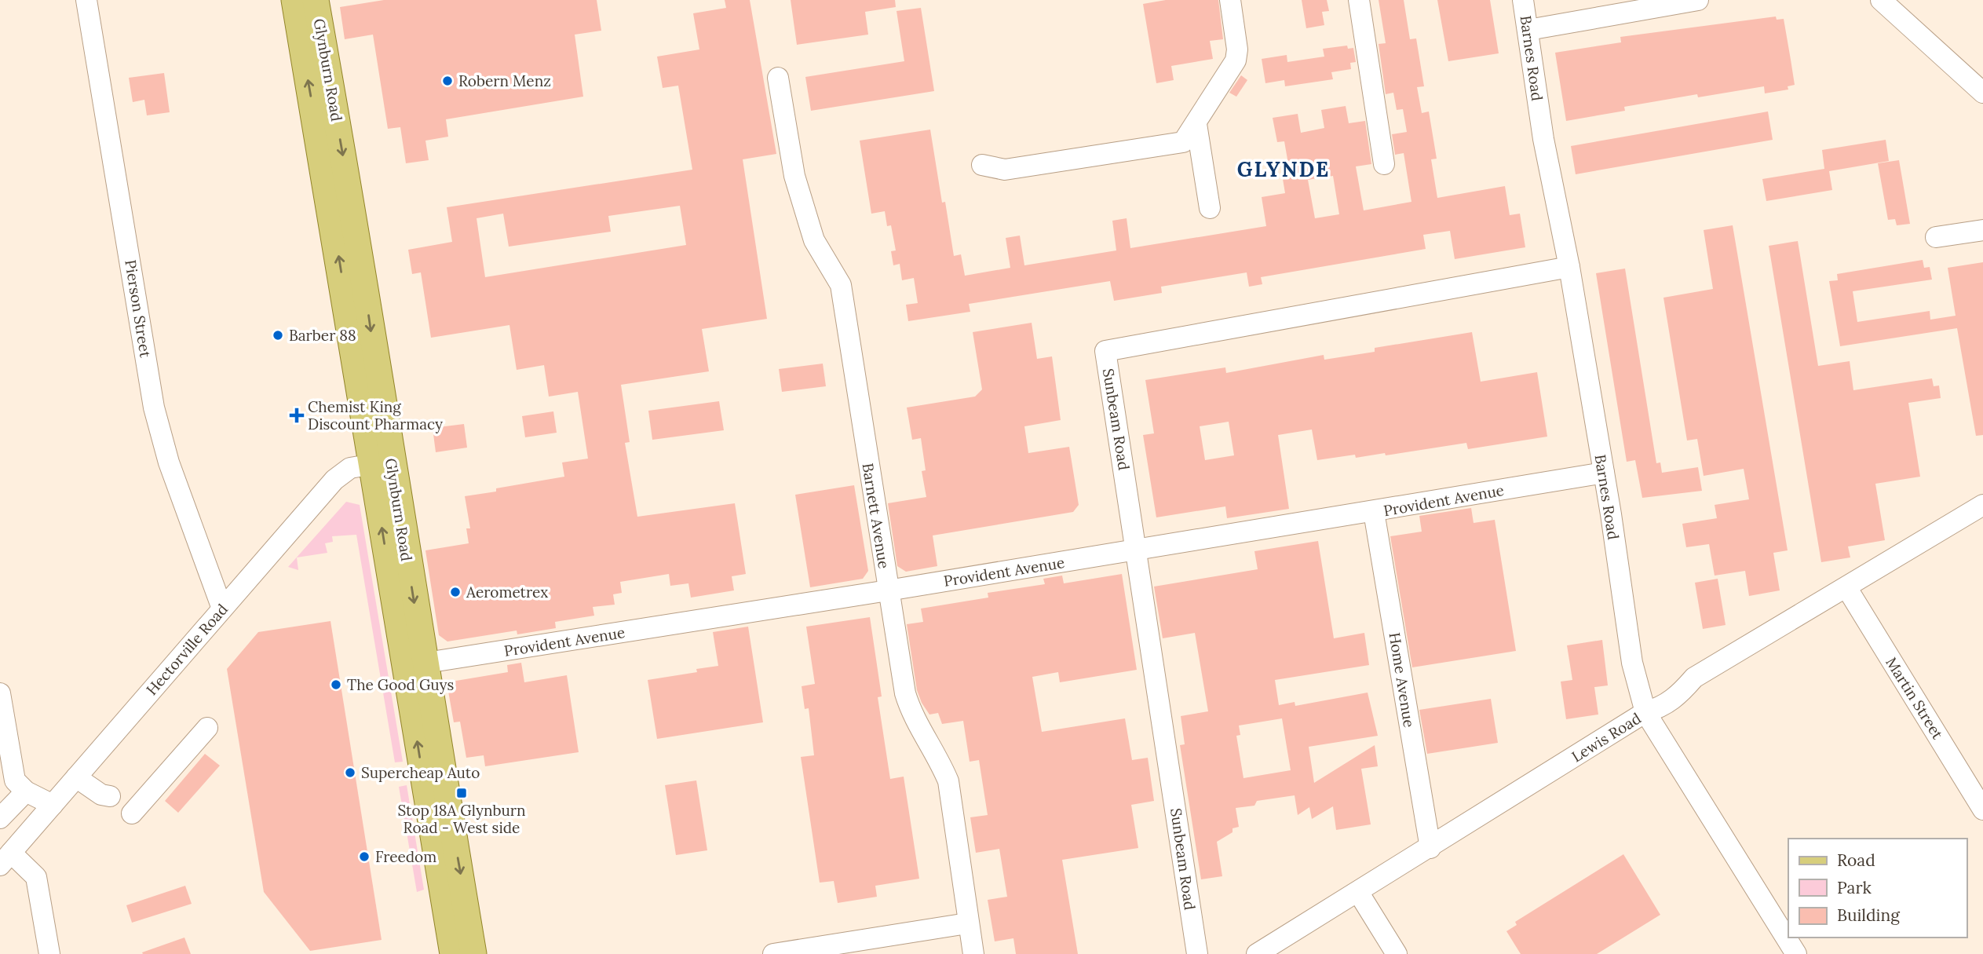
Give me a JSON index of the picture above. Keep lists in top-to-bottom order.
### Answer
{
  "streets": {
    "main road": ["Glynburn Road"],
    "street": [
      "Barnes Road",
      "Pierson Street",
      "Sunbeam Road",
      "Provident Avenue",
      "Barnett Avenue",
      "Hectorville Road",
      "Home Avenue",
      "Martin Street",
      "Lewis Road"
    ]
  },
  "crossings": [
    ["Barnes Road", "Sunbeam Road"],
    ["Barnes Road", "Provident Avenue"],
    ["Barnes Road", "Lewis Road"],
    ["Glynburn Road", "Provident Avenue"],
    ["Glynburn Road", "Hectorville Road"],
    ["Pierson Street", "Hectorville Road"],
    ["Sunbeam Road", "Provident Avenue"],
    ["Provident Avenue", "Barnett Avenue"],
    ["Provident Avenue", "Home Avenue"],
    ["Home Avenue", "Lewis Road"],
    ["Martin Street", "Lewis Road"]
  ],
  "districts": ["GLYNDE"],
  "places": {
    "other": [
      "Robern Menz",
      "Barber 88",
      "Aerometrex",
      "The Good Guys",
      "Supercheap Auto",
      "Freedom"
    ],
    "health": ["Chemist King Discount Pharmacy"],
    "transit": ["Stop 18A Glynburn Road - West side"]
  },
  "legend": ["Road", "Park", "Building"]
}
